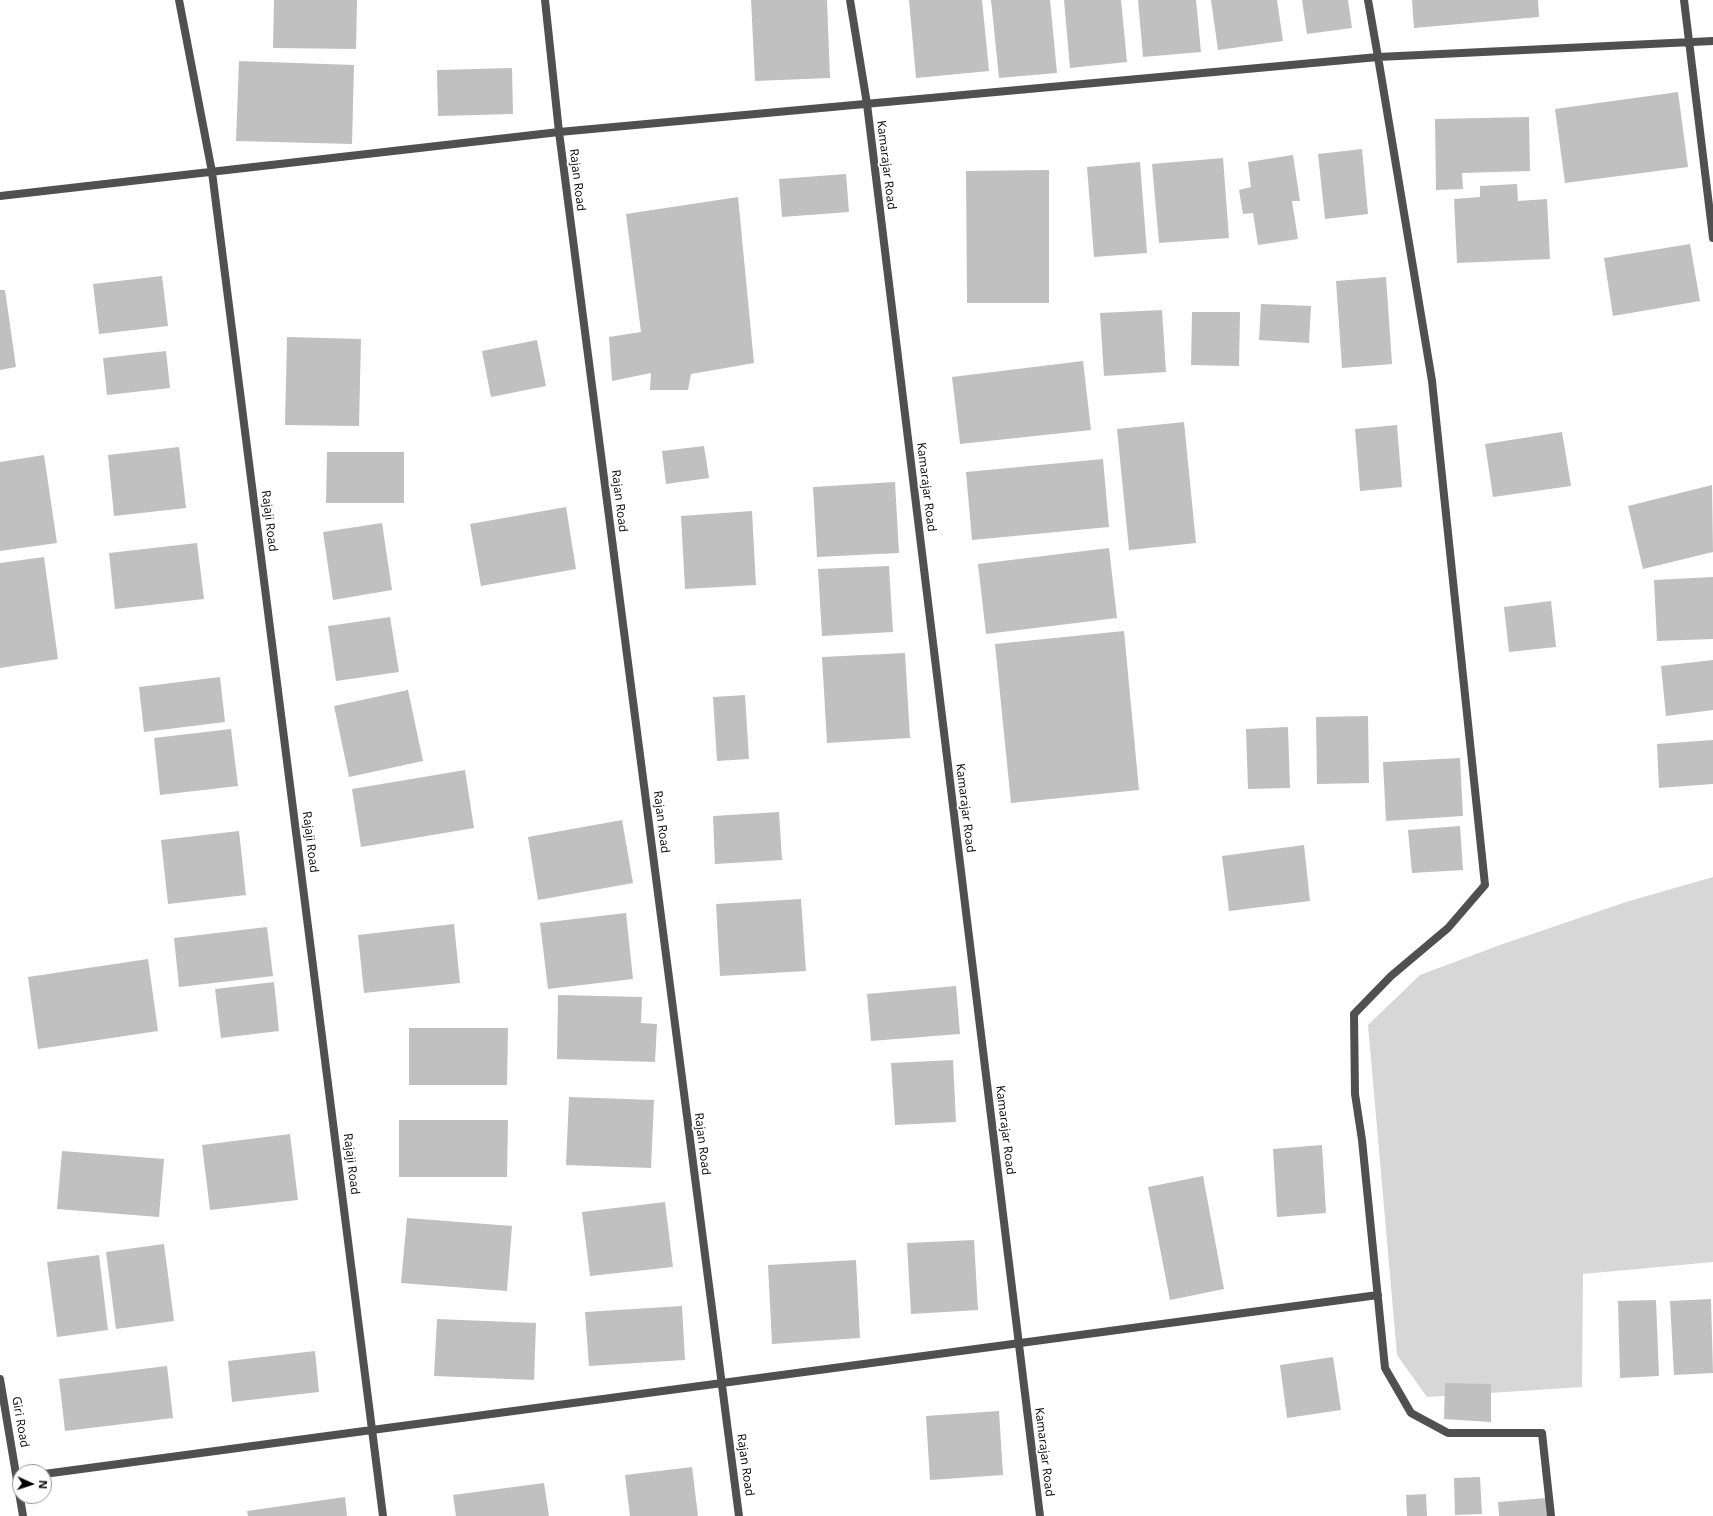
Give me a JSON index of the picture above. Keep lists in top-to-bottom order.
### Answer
{
  "streets": {
    "street": [
      "Kamarajar Road",
      "Rajan Road",
      "Rajaji Road",
      "Giri Road"
    ]
  },
  "north": "right"
}
